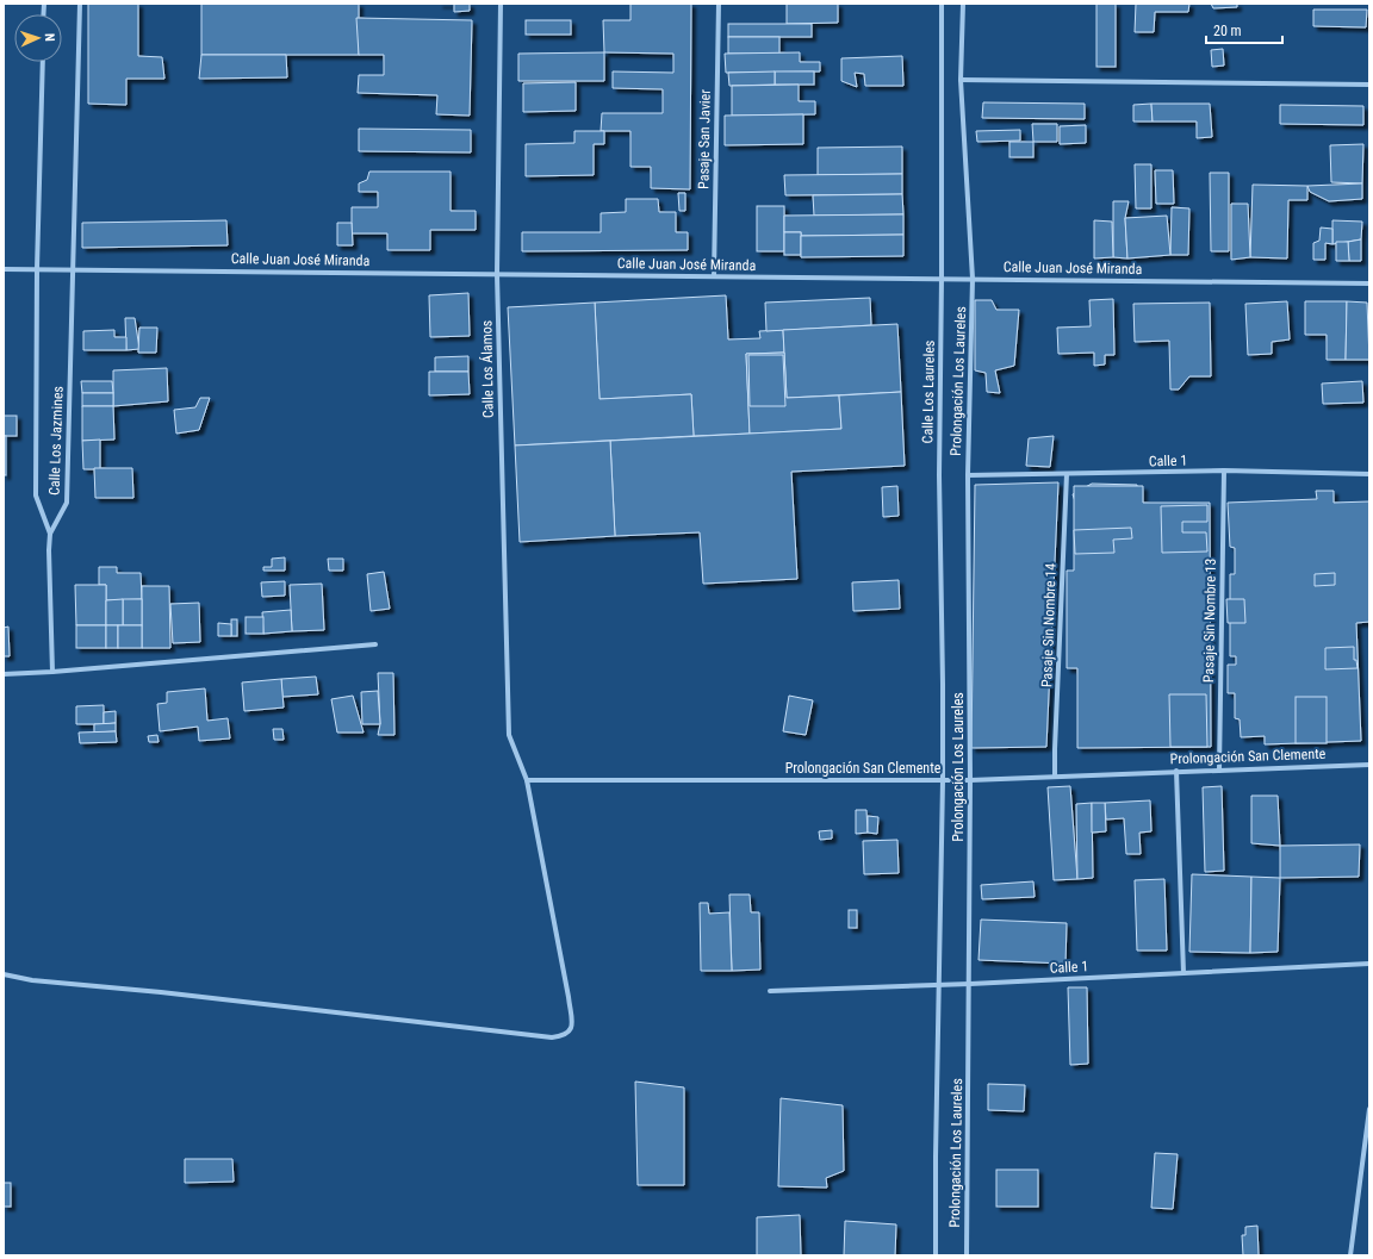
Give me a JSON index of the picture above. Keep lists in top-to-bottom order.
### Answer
{
  "streets": {
    "street": [
      "Pasaje San Javier",
      "Calle Juan José Miranda",
      "Calle Los Álamos",
      "Prolongación Los Laureles",
      "Calle Los Laureles",
      "Calle Los Jazmines",
      "Calle 1",
      "Pasaje Sin Nombre 13",
      "Pasaje Sin Nombre 14",
      "Prolongación San Clemente"
    ]
  },
  "crossings": [
    ["Pasaje San Javier", "Calle Juan José Miranda"],
    ["Calle Juan José Miranda", "Calle Los Álamos"],
    ["Calle Juan José Miranda", "Prolongación Los Laureles"],
    ["Calle Juan José Miranda", "Calle Los Laureles"],
    ["Calle Juan José Miranda", "Calle Los Jazmines"],
    ["Calle Los Álamos", "Prolongación San Clemente"],
    ["Prolongación Los Laureles", "Calle Los Laureles"],
    ["Prolongación Los Laureles", "Calle 1"],
    ["Prolongación Los Laureles", "Prolongación San Clemente"],
    ["Calle Los Laureles", "Prolongación San Clemente"],
    ["Calle 1", "Pasaje Sin Nombre 13"],
    ["Calle 1", "Pasaje Sin Nombre 14"],
    ["Pasaje Sin Nombre 13", "Prolongación San Clemente"],
    ["Pasaje Sin Nombre 14", "Prolongación San Clemente"]
  ],
  "scale_bar": "20 m",
  "north": "right"
}
